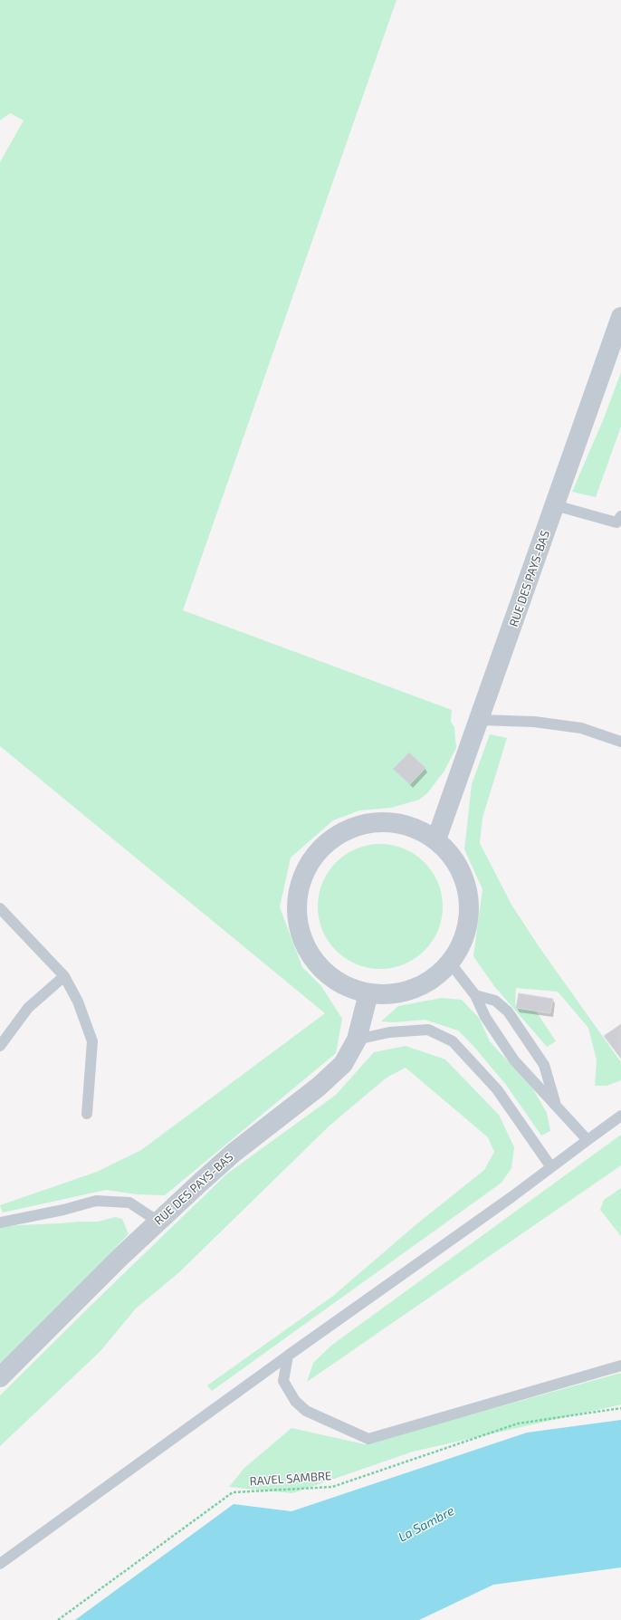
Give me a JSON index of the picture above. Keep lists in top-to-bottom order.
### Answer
{
  "streets": {
    "street": ["RUE DES PAYS-BAS"],
    "path": ["RAVEL SAMBRE"]
  },
  "water": ["La Sambre"]
}
